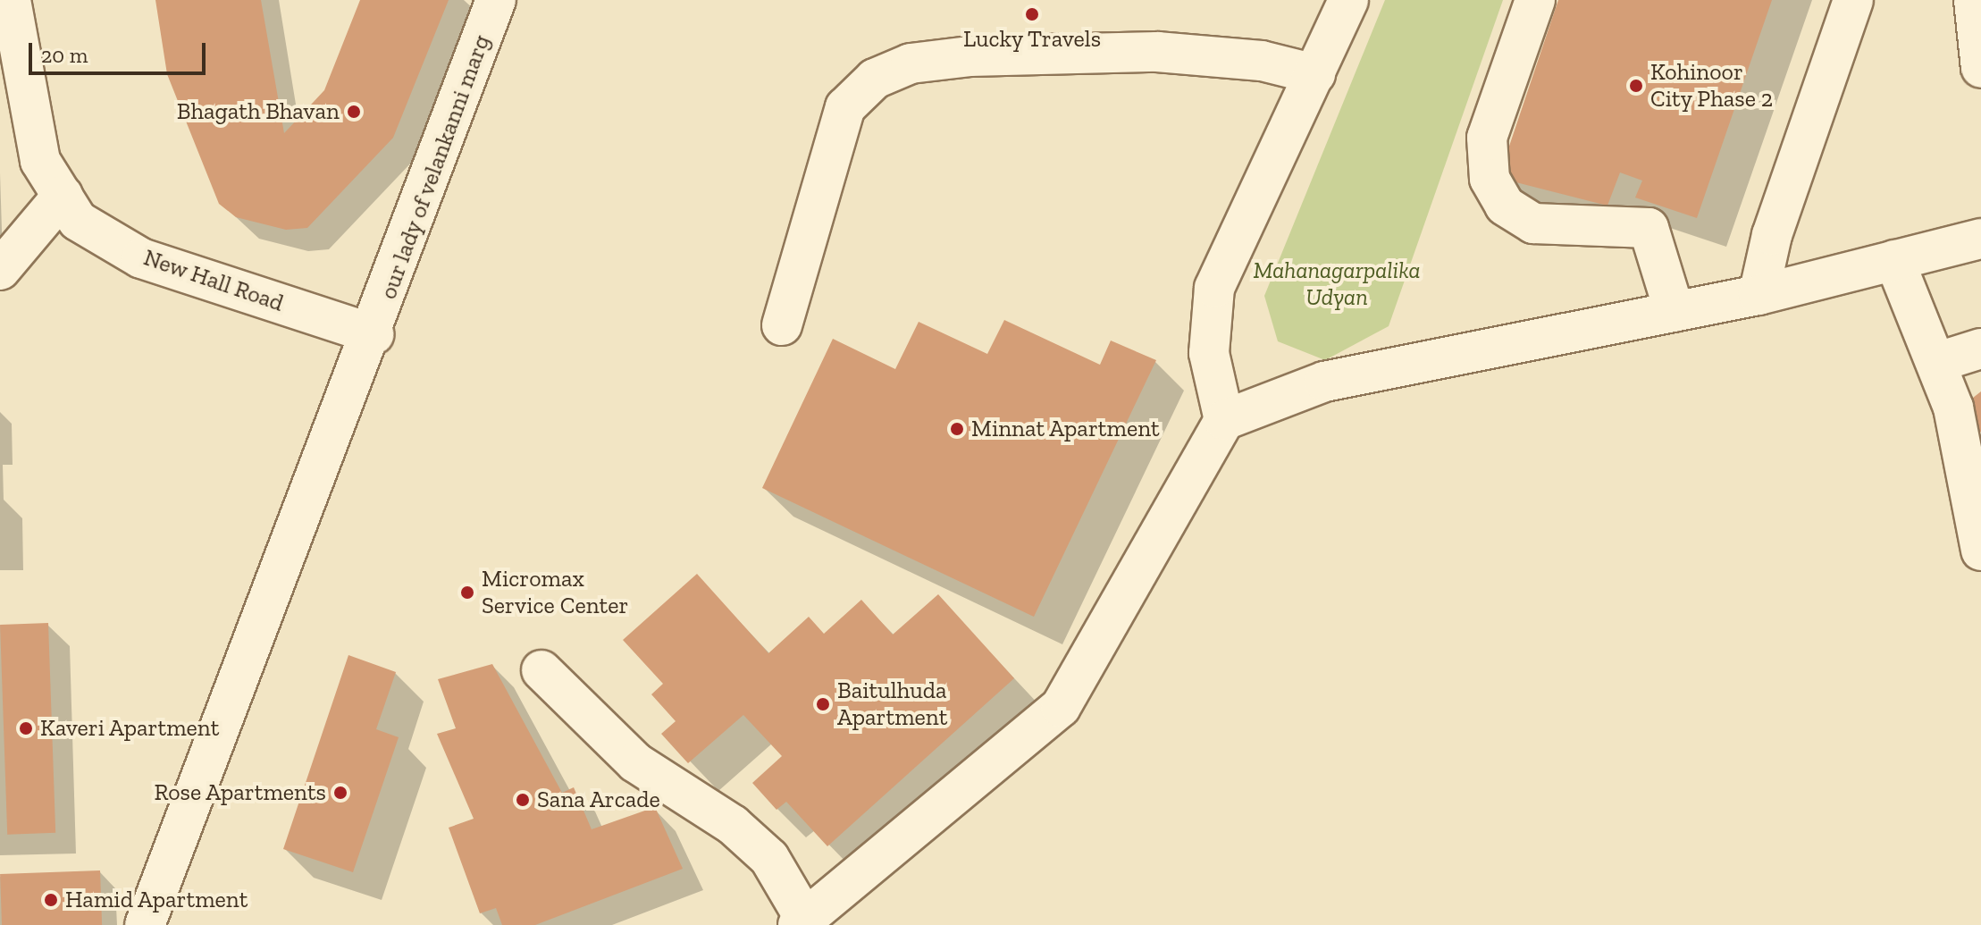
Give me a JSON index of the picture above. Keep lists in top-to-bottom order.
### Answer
{
  "streets": {
    "street": ["our lady of velankanni marg", "New Hall Road"]
  },
  "crossings": [
    ["our lady of velankanni marg", "New Hall Road"]
  ],
  "parks": ["Mahanagarpalika Udyan"],
  "places": [
    "Lucky Travels",
    "Kohinoor City Phase 2",
    "Bhagath Bhavan",
    "Minnat Apartment",
    "Micromax Service Center",
    "Baitulhuda Apartment",
    "Kaveri Apartment",
    "Rose Apartments",
    "Sana Arcade",
    "Hamid Apartment"
  ],
  "scale_bar": "20 m"
}
